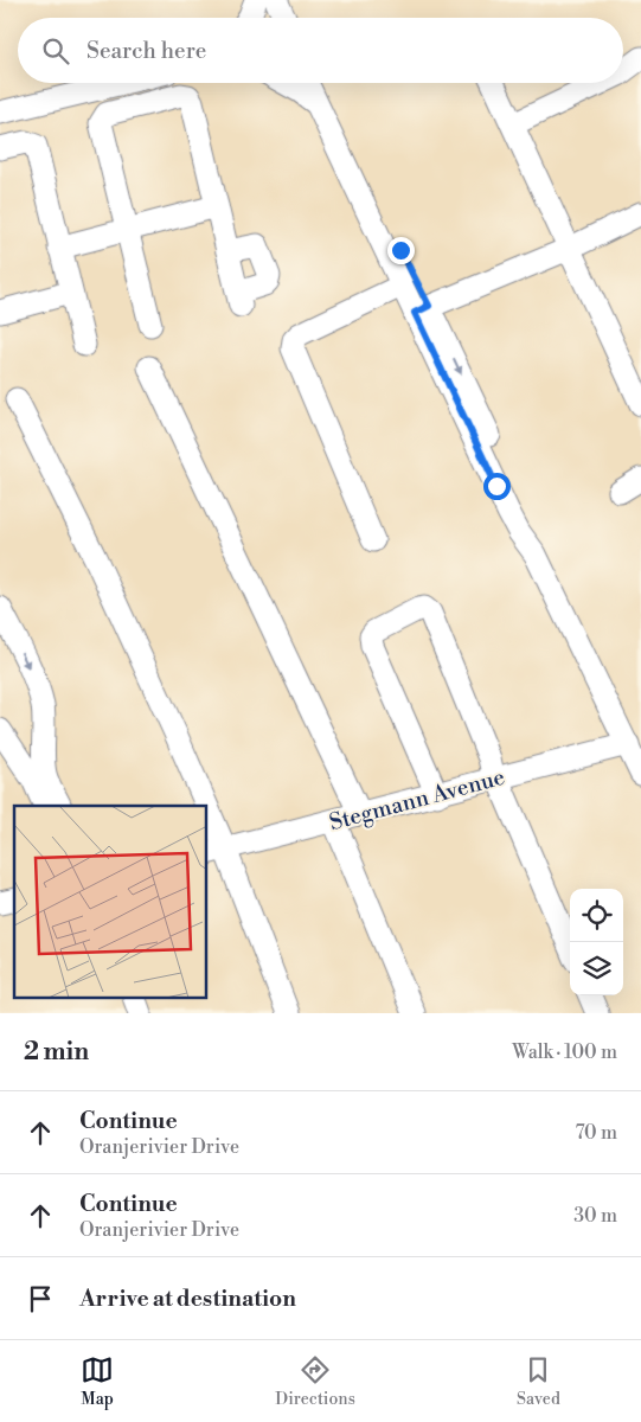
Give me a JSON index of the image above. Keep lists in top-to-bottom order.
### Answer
{
  "streets": {
    "street": ["Stegmann Avenue"]
  },
  "page": {
    "search": "Search here",
    "heading": ["2 min", "Walk · 100 m"],
    "list": [
      ["Continue", "Oranjerivier Drive", "70 m"],
      ["Continue", "Oranjerivier Drive", "30 m"],
      "Arrive at destination"
    ],
    "nav": ["Map", "Directions", "Saved"]
  }
}
